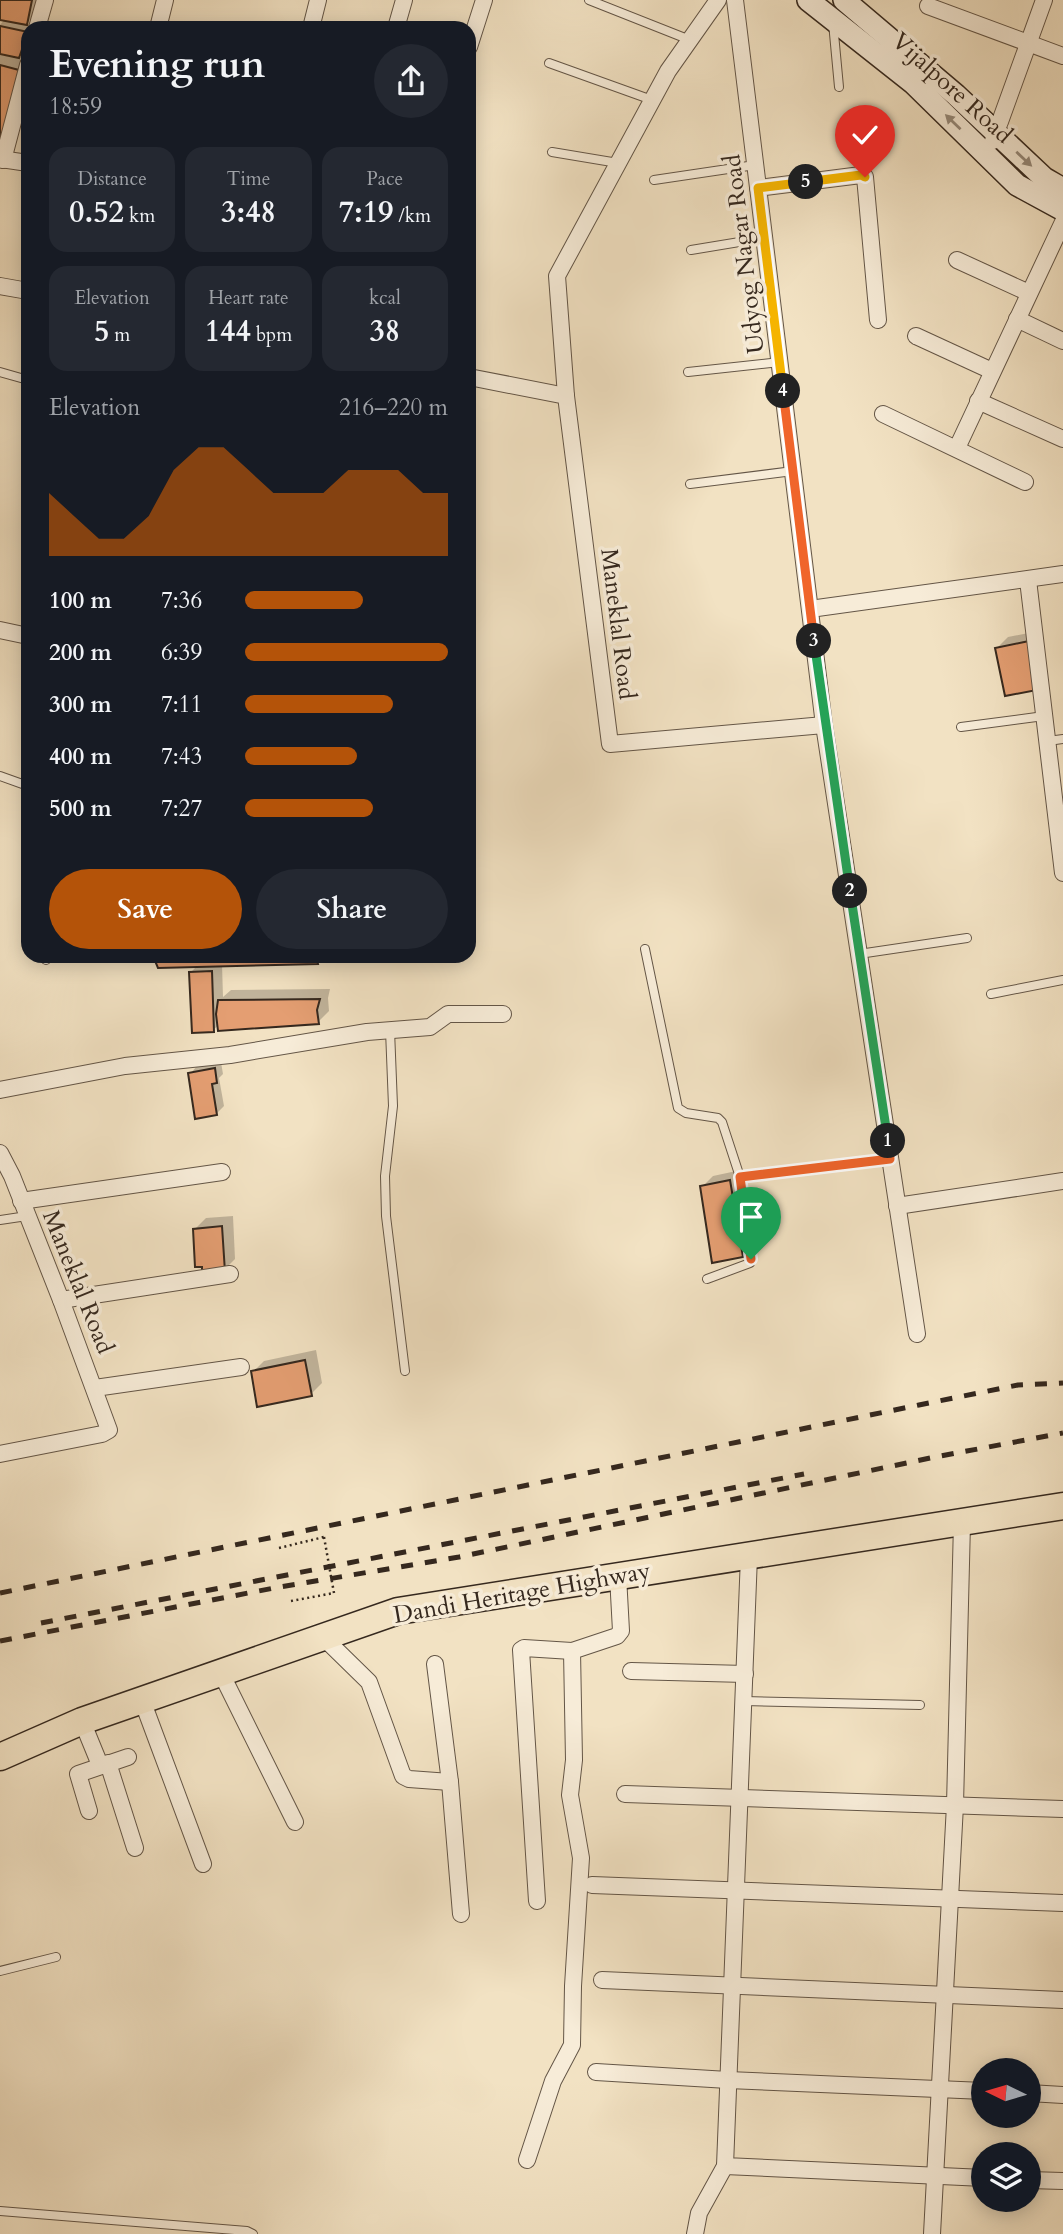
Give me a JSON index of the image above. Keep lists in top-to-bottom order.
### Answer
{
  "streets": {
    "highway": ["Dandi Heritage Highway"],
    "main road": ["Vijalpore Road"],
    "street": ["Udyog Nagar Road", "Maneklal Road"]
  },
  "crossings": [
    ["Udyog Nagar Road", "Maneklal Road"]
  ],
  "north": "left",
  "page": {
    "heading": ["Evening run", "18:59"],
    "stats": [
      ["Distance", "0.52 km"],
      ["Time", "3:48"],
      ["Pace", "7:19 /km"],
      ["Elevation", "5 m"],
      ["Heart rate", "144 bpm"],
      ["kcal", "38"]
    ],
    "pins": [
      "5",
      "4",
      "3",
      "2",
      "1"
    ],
    "chart": ["Elevation", "216–220 m"],
    "list": [
      {
        "name": "100 m",
        "note": "7:36"
      },
      {
        "name": "200 m",
        "note": "6:39"
      },
      {
        "name": "300 m",
        "note": "7:11"
      },
      {
        "name": "400 m",
        "note": "7:43"
      },
      {
        "name": "500 m",
        "note": "7:27"
      }
    ],
    "buttons": ["Save", "Share"]
  }
}
